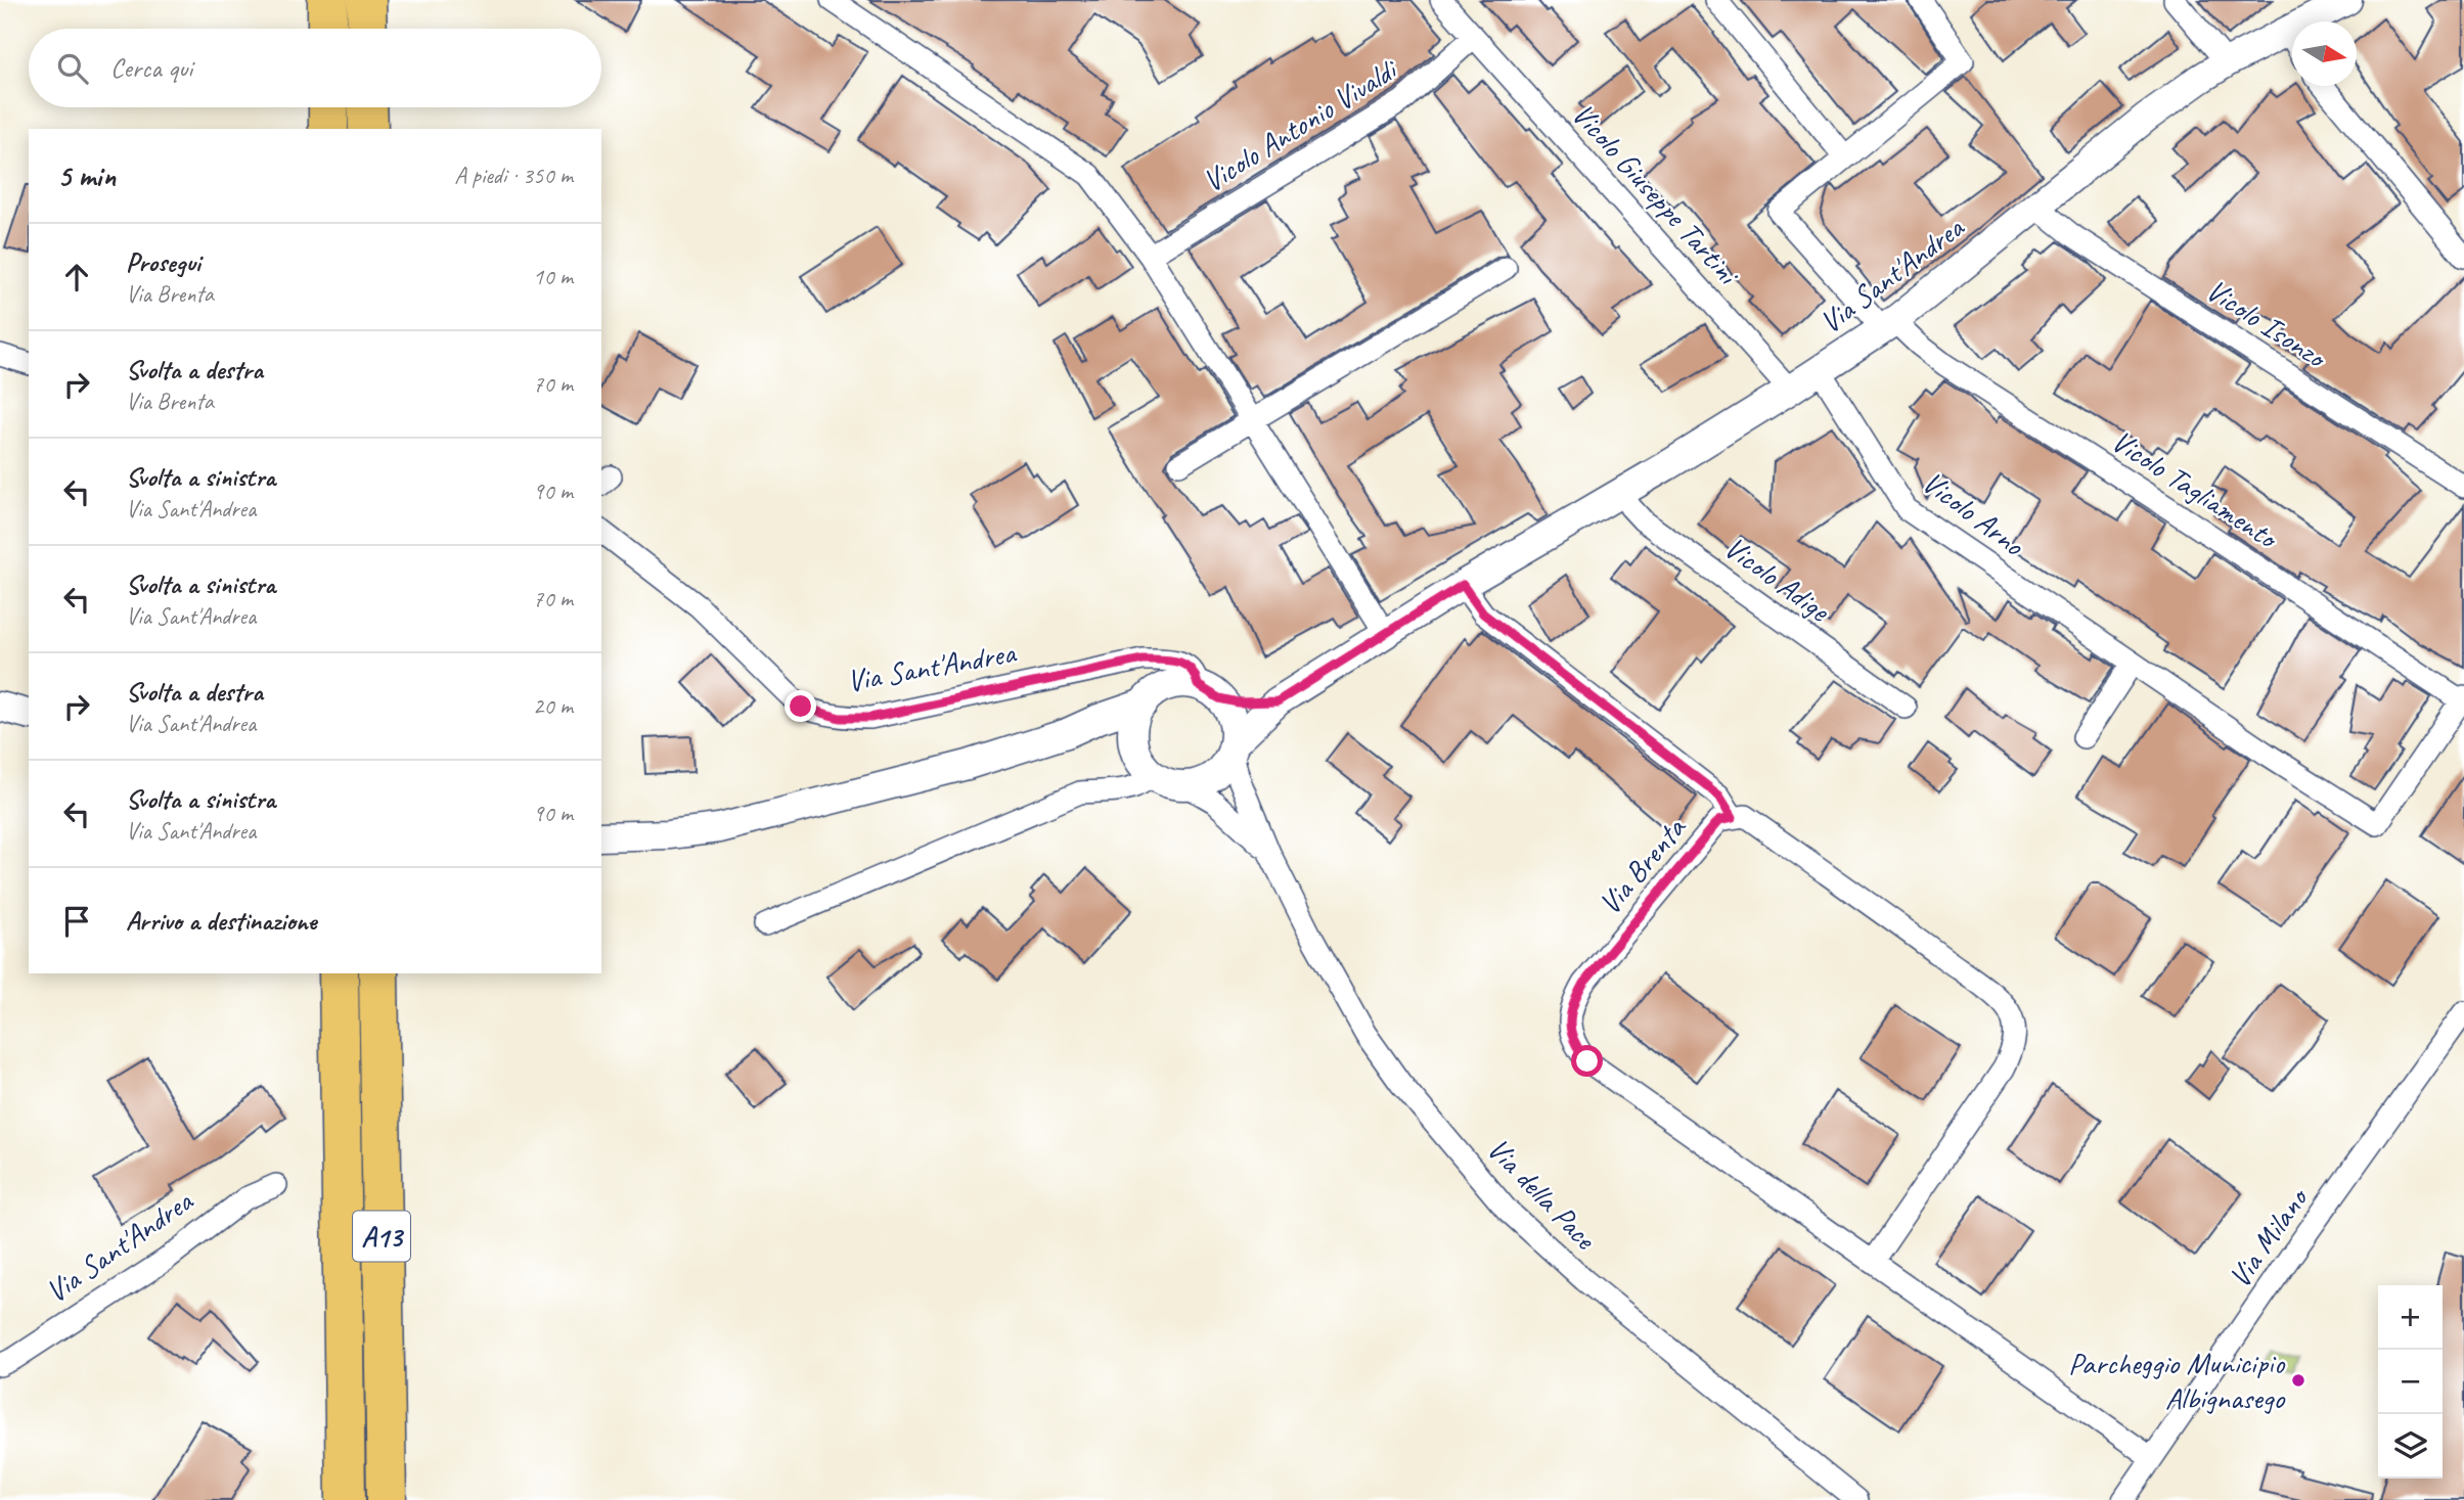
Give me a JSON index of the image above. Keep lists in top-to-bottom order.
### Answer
{
  "streets": {
    "highway": ["A13"],
    "street": [
      "Vicolo Antonio Vivaldi",
      "Vicolo Giuseppe Tartini",
      "Via Sant'Andrea",
      "Vicolo Isonzo",
      "Vicolo Tagliamento",
      "Vicolo Arno",
      "Vicolo Adige",
      "Via Brenta",
      "Via della Pace",
      "Via Milano"
    ]
  },
  "crossings": [
    ["Vicolo Antonio Vivaldi", "Vicolo Giuseppe Tartini"],
    ["Vicolo Giuseppe Tartini", "Via Sant'Andrea"],
    ["Via Sant'Andrea", "Vicolo Isonzo"],
    ["Via Sant'Andrea", "Vicolo Tagliamento"],
    ["Via Sant'Andrea", "Vicolo Arno"],
    ["Via Sant'Andrea", "Vicolo Adige"],
    ["Via Sant'Andrea", "Via della Pace"],
    ["Vicolo Tagliamento", "Vicolo Arno"],
    ["Via Brenta", "Via Milano"]
  ],
  "places": ["Parcheggio Municipio Albignasego"],
  "north": "right",
  "page": {
    "search": "Cerca qui",
    "heading": ["5 min", "A piedi · 350 m"],
    "list": [
      ["Prosegui", "Via Brenta", "10 m"],
      ["Svolta a destra", "Via Brenta", "70 m"],
      ["Svolta a sinistra", "Via Sant'Andrea", "90 m"],
      ["Svolta a sinistra", "Via Sant'Andrea", "70 m"],
      ["Svolta a destra", "Via Sant'Andrea", "20 m"],
      ["Svolta a sinistra", "Via Sant'Andrea", "90 m"],
      "Arrivo a destinazione"
    ],
    "map_buttons": ["+", "−"]
  }
}
